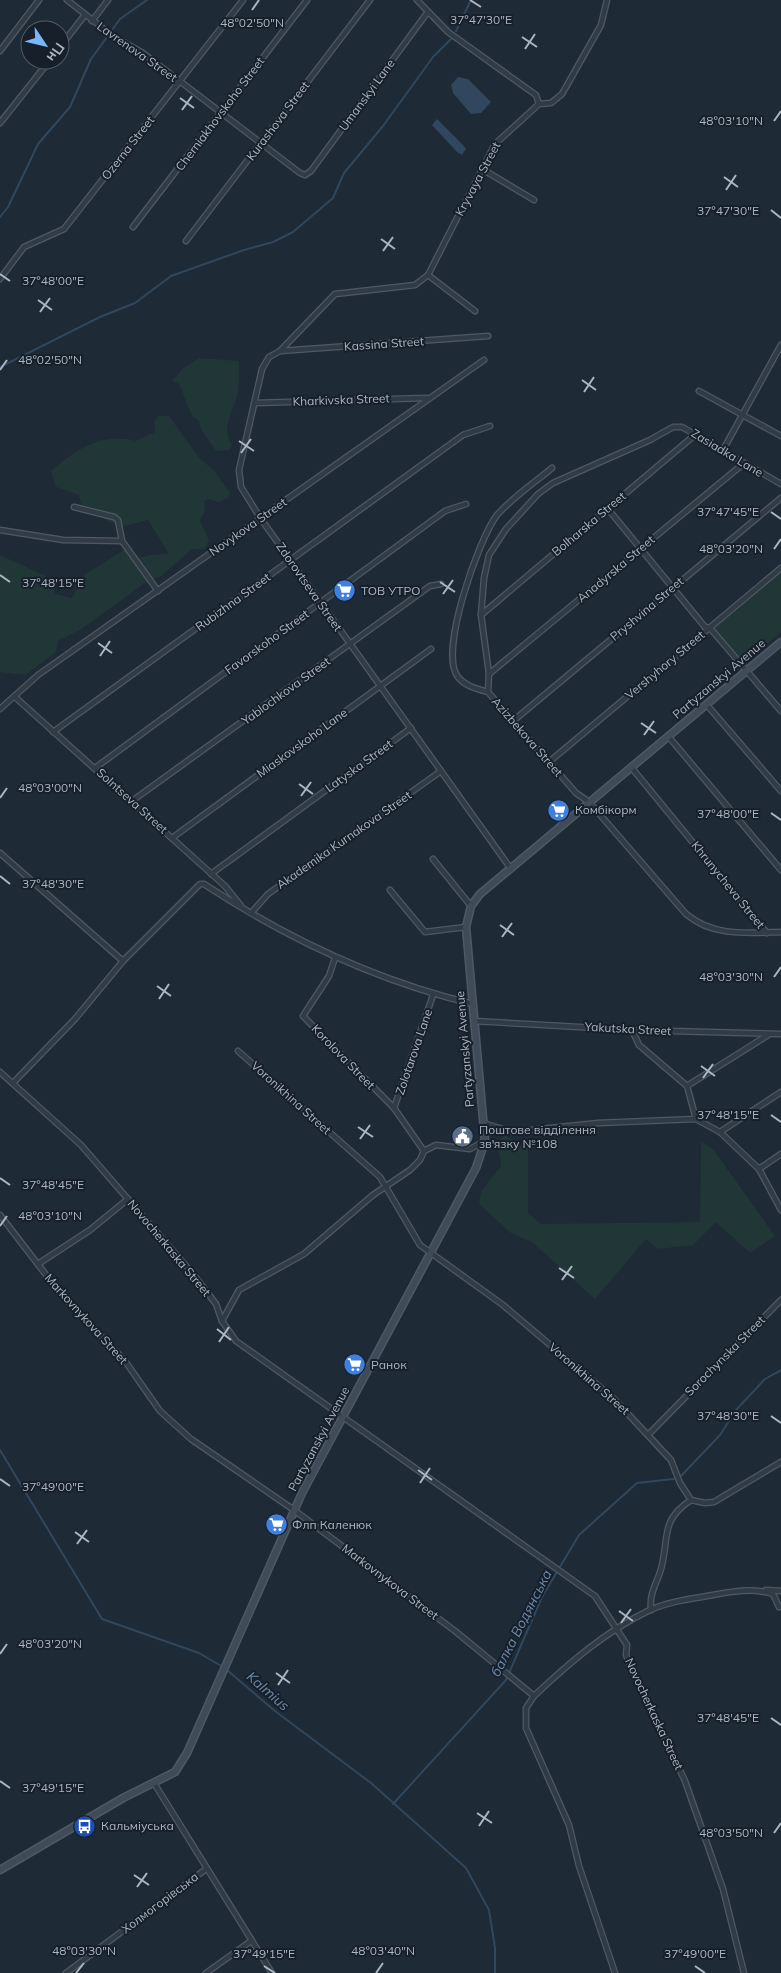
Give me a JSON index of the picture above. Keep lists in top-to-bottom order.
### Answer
{
  "streets": {
    "street": [
      "Lavrenova Street",
      "Umanskyi Lane",
      "Cherniakhovskoho Street",
      "Kurashova Street",
      "Ozerna Street",
      "Kryvaya Street",
      "Kassina Street",
      "Kharkivska Street",
      "Zasiadka Lane",
      "Bolharska Street",
      "Novykova Street",
      "Anadyrska Street",
      "Zdorovtseva Street",
      "Rubizhna Street",
      "Pryshvina Street",
      "Favorskoho Street",
      "Vershyhory Street",
      "Partyzanskyi Avenue",
      "Yablochkova Street",
      "Azizbekova Street",
      "Miaskovskoho Lane",
      "Latyska Street",
      "Solntseva Street",
      "Akademika Kurnakova Street",
      "Khrunycheva Street",
      "Yakutska Street",
      "Zolotarova Lane",
      "Korolova Street",
      "Voronikhina Street",
      "Novocherkaska Street",
      "Markovnykova Street",
      "Sorochynska Street",
      "Холмогорівська"
    ]
  },
  "crossings": [
    ["Lavrenova Street", "Umanskyi Lane"],
    ["Lavrenova Street", "Cherniakhovskoho Street"],
    ["Lavrenova Street", "Kurashova Street"],
    ["Lavrenova Street", "Ozerna Street"],
    ["Kryvaya Street", "Zdorovtseva Street"],
    ["Kassina Street", "Zdorovtseva Street"],
    ["Kharkivska Street", "Novykova Street"],
    ["Kharkivska Street", "Zdorovtseva Street"],
    ["Zasiadka Lane", "Bolharska Street"],
    ["Zasiadka Lane", "Anadyrska Street"],
    ["Zasiadka Lane", "Azizbekova Street"],
    ["Bolharska Street", "Azizbekova Street"],
    ["Novykova Street", "Zdorovtseva Street"],
    ["Novykova Street", "Solntseva Street"],
    ["Anadyrska Street", "Azizbekova Street"],
    ["Zdorovtseva Street", "Rubizhna Street"],
    ["Zdorovtseva Street", "Favorskoho Street"],
    ["Zdorovtseva Street", "Partyzanskyi Avenue"],
    ["Zdorovtseva Street", "Yablochkova Street"],
    ["Zdorovtseva Street", "Miaskovskoho Lane"],
    ["Zdorovtseva Street", "Latyska Street"],
    ["Zdorovtseva Street", "Akademika Kurnakova Street"],
    ["Rubizhna Street", "Solntseva Street"],
    ["Pryshvina Street", "Azizbekova Street"],
    ["Favorskoho Street", "Solntseva Street"],
    ["Vershyhory Street", "Azizbekova Street"],
    ["Partyzanskyi Avenue", "Azizbekova Street"],
    ["Partyzanskyi Avenue", "Khrunycheva Street"],
    ["Partyzanskyi Avenue", "Yakutska Street"],
    ["Partyzanskyi Avenue", "Voronikhina Street"],
    ["Partyzanskyi Avenue", "Novocherkaska Street"],
    ["Partyzanskyi Avenue", "Markovnykova Street"],
    ["Yablochkova Street", "Solntseva Street"],
    ["Azizbekova Street", "Khrunycheva Street"],
    ["Miaskovskoho Lane", "Solntseva Street"],
    ["Latyska Street", "Solntseva Street"],
    ["Zolotarova Lane", "Korolova Street"],
    ["Voronikhina Street", "Sorochynska Street"]
  ],
  "water": ["балка Водянська", "Kalmius"],
  "places": {
    "supermarket": [
      "ТОВ УТРО",
      "Комбікорм",
      "Ранок",
      "Флп Каленюк"
    ],
    "public building": ["Поштове відділення зв'язку №108"],
    "bus stop": ["Кальміуська"]
  },
  "north": "bottom right",
  "coordinates": [
    "37°47'30\"E",
    "48°02'50\"N",
    "48°03'10\"N",
    "37°48'00\"E",
    "37°47'45\"E",
    "48°03'20\"N",
    "37°48'15\"E",
    "48°03'00\"N",
    "37°48'30\"E",
    "48°03'30\"N",
    "37°48'45\"E",
    "37°49'00\"E",
    "37°49'15\"E",
    "48°03'50\"N",
    "48°03'40\"N"
  ]
}
